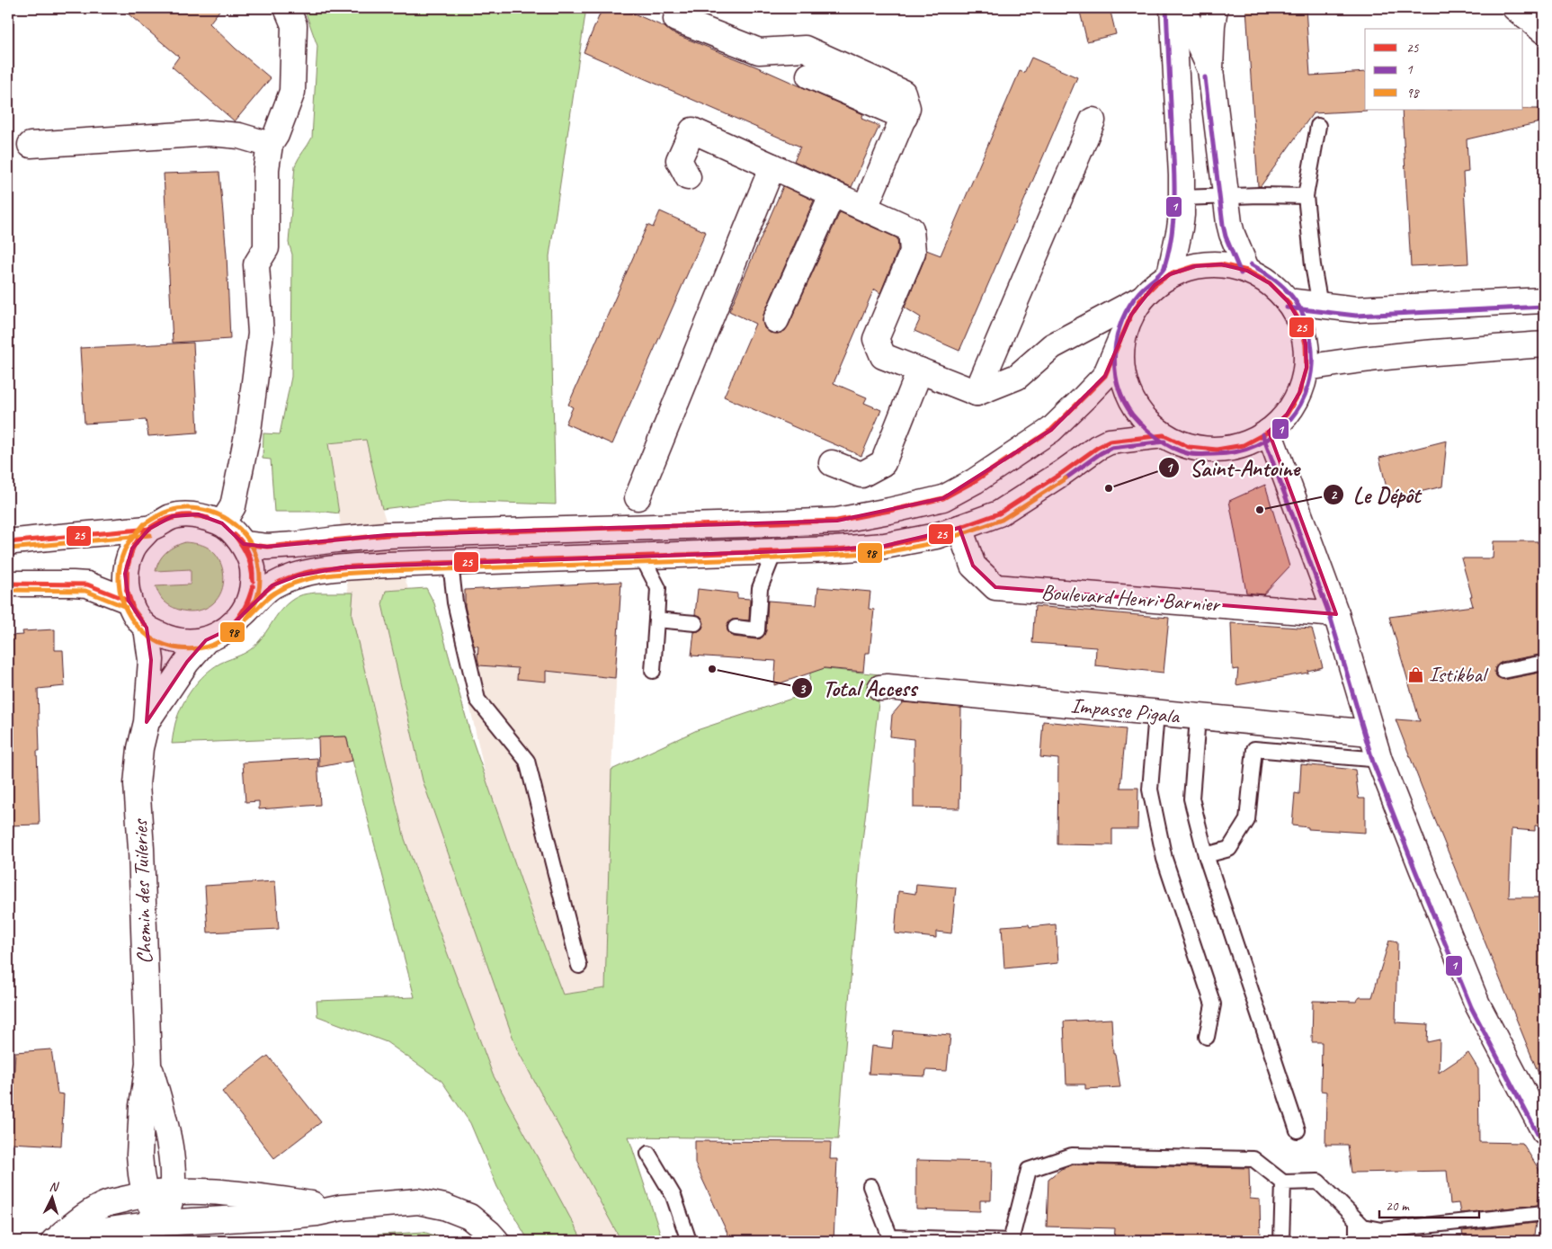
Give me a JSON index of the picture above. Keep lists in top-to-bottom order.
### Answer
{
  "streets": {
    "street": ["Boulevard Henri Barnier", "Impasse Pigala", "Chemin des Tuileries"]
  },
  "places": {
    "other": ["Saint-Antoine", "Le Dépôt", "Total Access"],
    "shop": ["Istikbal"]
  },
  "lines": ["transit line 1", "transit line 25", "transit line 98"],
  "legend": ["25", "1", "98"],
  "scale_bar": "20 m",
  "north": "top"
}
